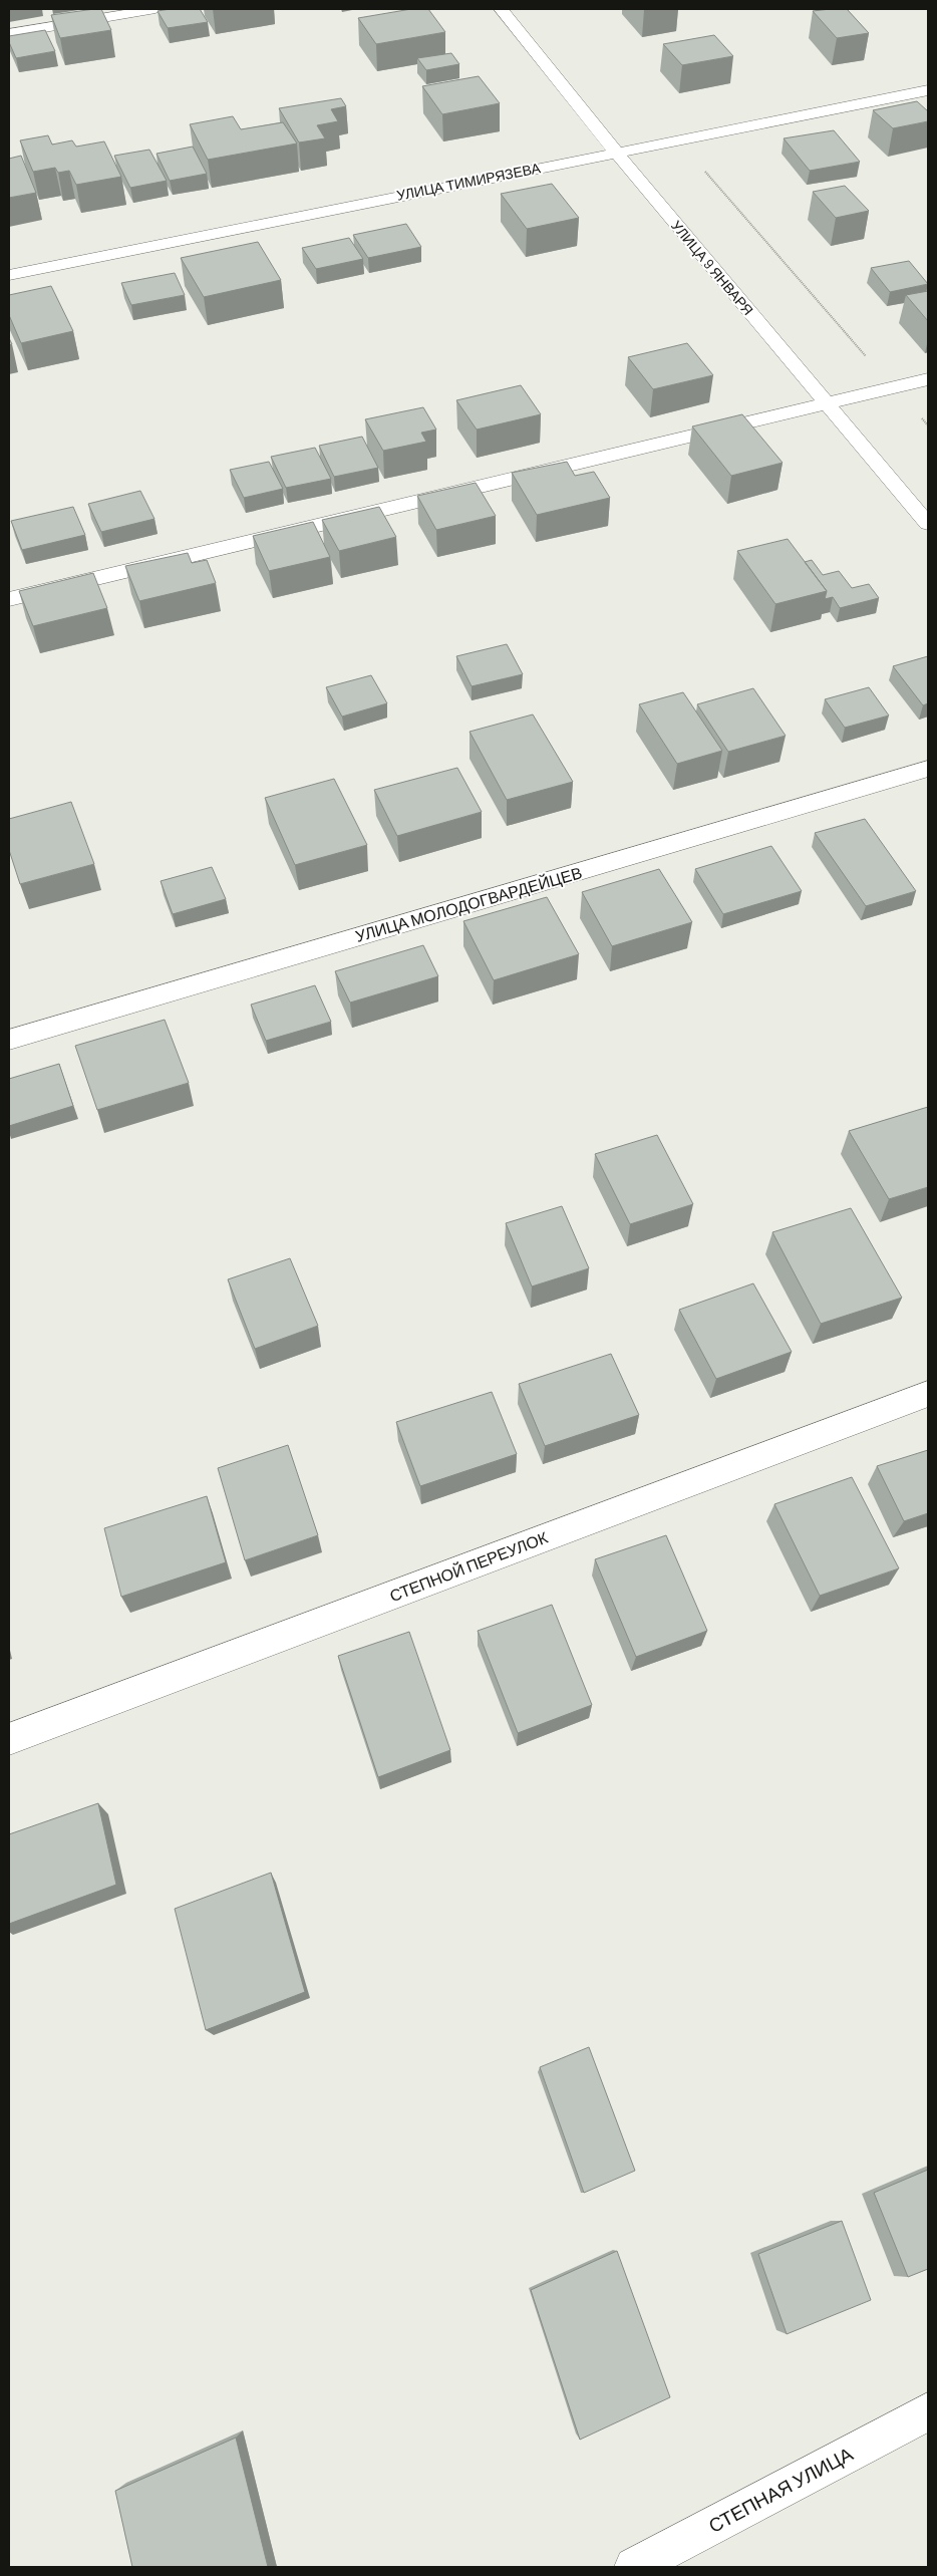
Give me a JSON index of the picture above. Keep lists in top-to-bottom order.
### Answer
{
  "streets": {
    "street": [
      "УЛИЦА ТИМИРЯЗЕВА",
      "УЛИЦА 9 ЯНВАРЯ",
      "УЛИЦА МОЛОДОГВАРДЕЙЦЕВ",
      "СТЕПНОЙ ПЕРЕУЛОК",
      "СТЕПНАЯ УЛИЦА"
    ]
  },
  "crossings": [
    ["УЛИЦА ТИМИРЯЗЕВА", "УЛИЦА 9 ЯНВАРЯ"]
  ]
}
